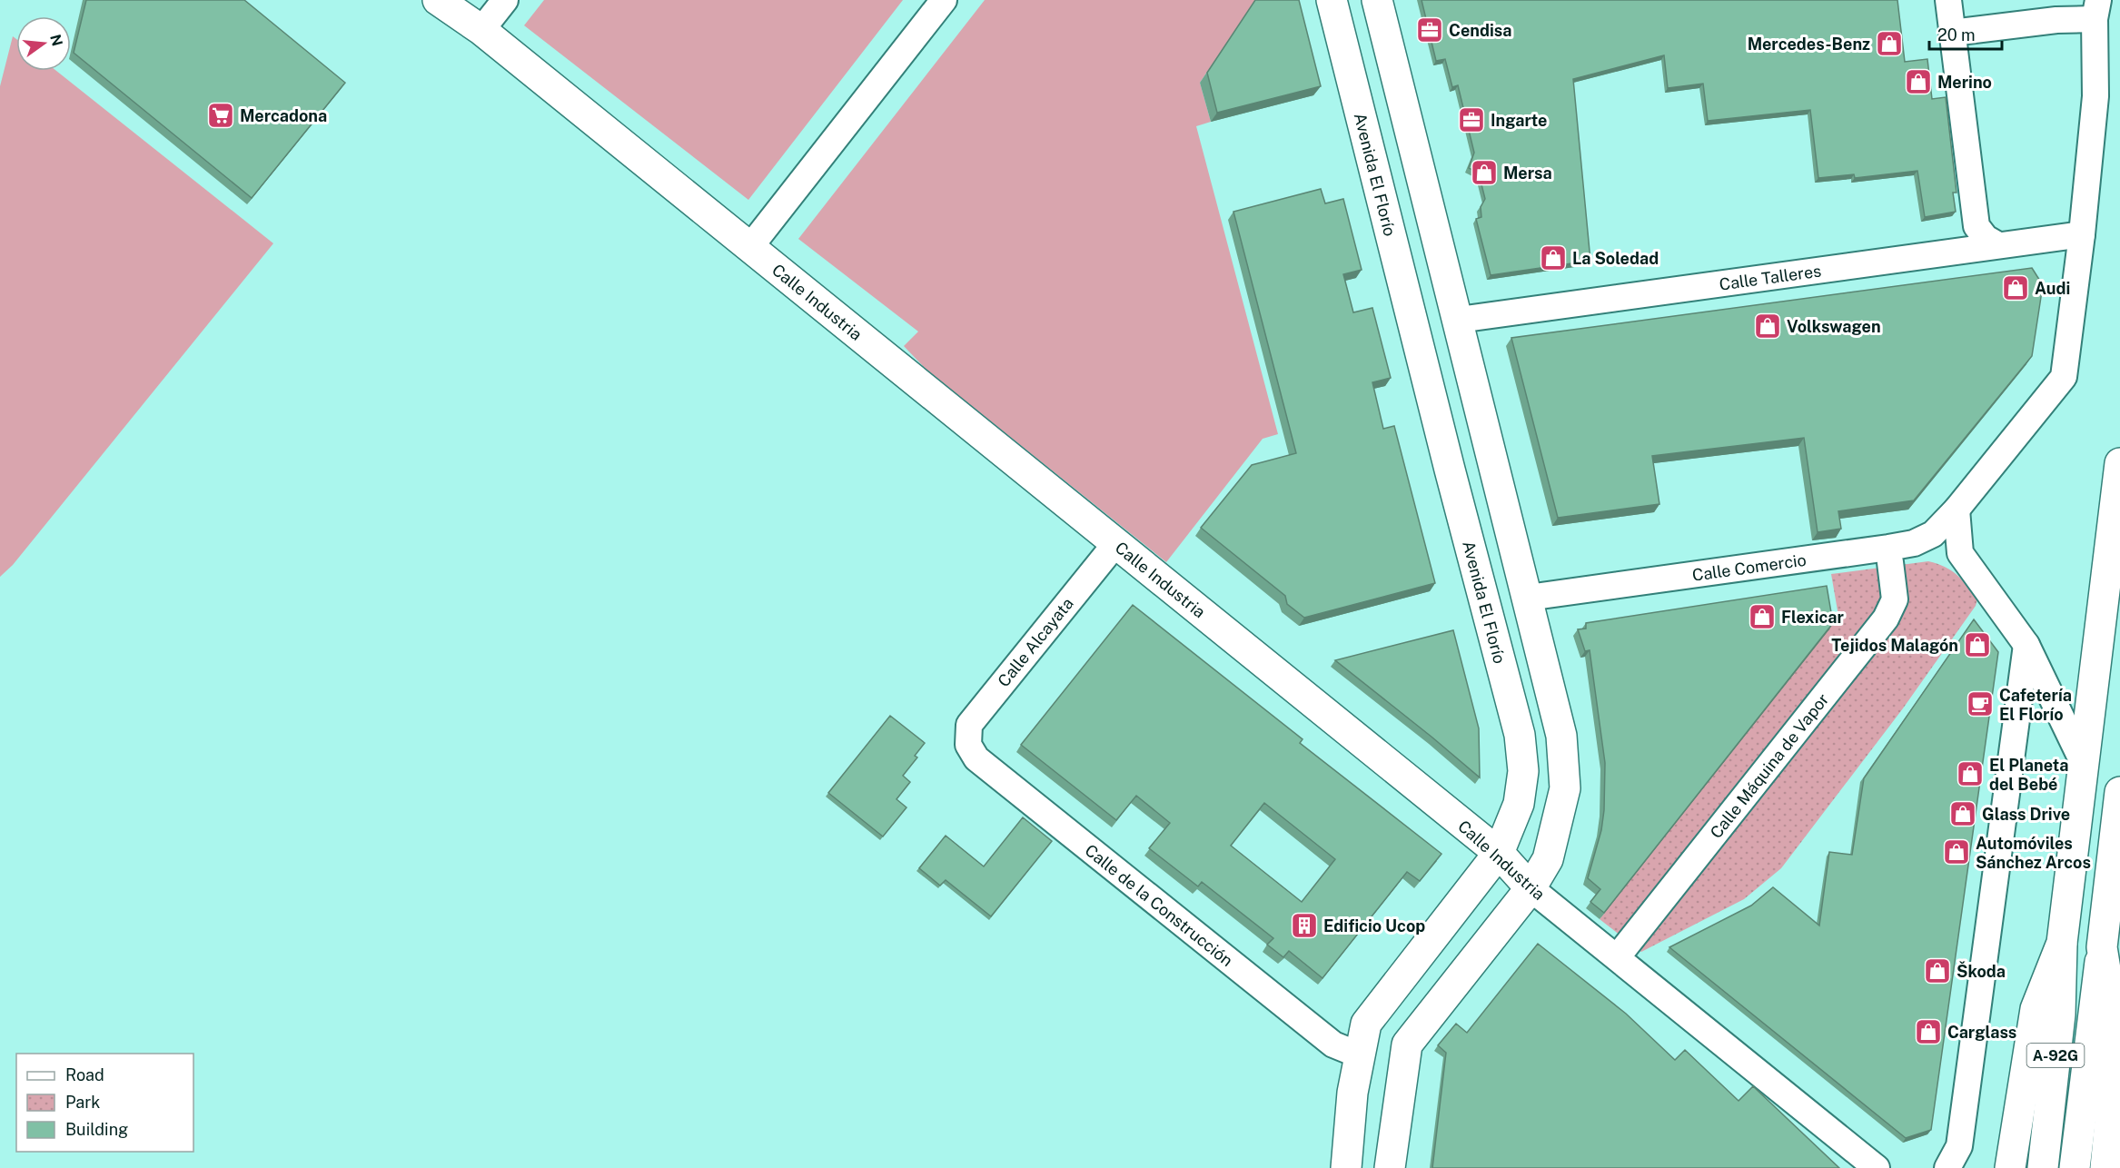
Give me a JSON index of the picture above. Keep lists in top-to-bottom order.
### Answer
{
  "streets": {
    "main road": ["Avenida El Florío", "Calle Industria", "A-92G"],
    "street": [
      "Calle Talleres",
      "Calle Comercio",
      "Calle Alcayata",
      "Calle Máquina de Vapor",
      "Calle de la Construcción"
    ]
  },
  "crossings": [
    ["Avenida El Florío", "Calle Industria"],
    ["Avenida El Florío", "Calle de la Construcción"],
    ["Calle Talleres", "Calle Comercio"],
    ["Calle Industria", "Calle Alcayata"],
    ["Calle Industria", "Calle Máquina de Vapor"],
    ["Calle Alcayata", "Calle de la Construcción"]
  ],
  "places": {
    "office": ["Cendisa", "Ingarte"],
    "shop": [
      "Mercedes-Benz",
      "Merino",
      "Mersa",
      "La Soledad",
      "Audi",
      "Volkswagen",
      "Flexicar",
      "Tejidos Malagón",
      "El Planeta del Bebé",
      "Glass Drive",
      "Automóviles Sánchez Arcos",
      "Škoda",
      "Carglass"
    ],
    "supermarket": ["Mercadona"],
    "cafe": ["Cafetería El Florío"],
    "building": ["Edificio Ucop"]
  },
  "legend": ["Road", "Park", "Building"],
  "scale_bar": "20 m",
  "north": "right"
}
